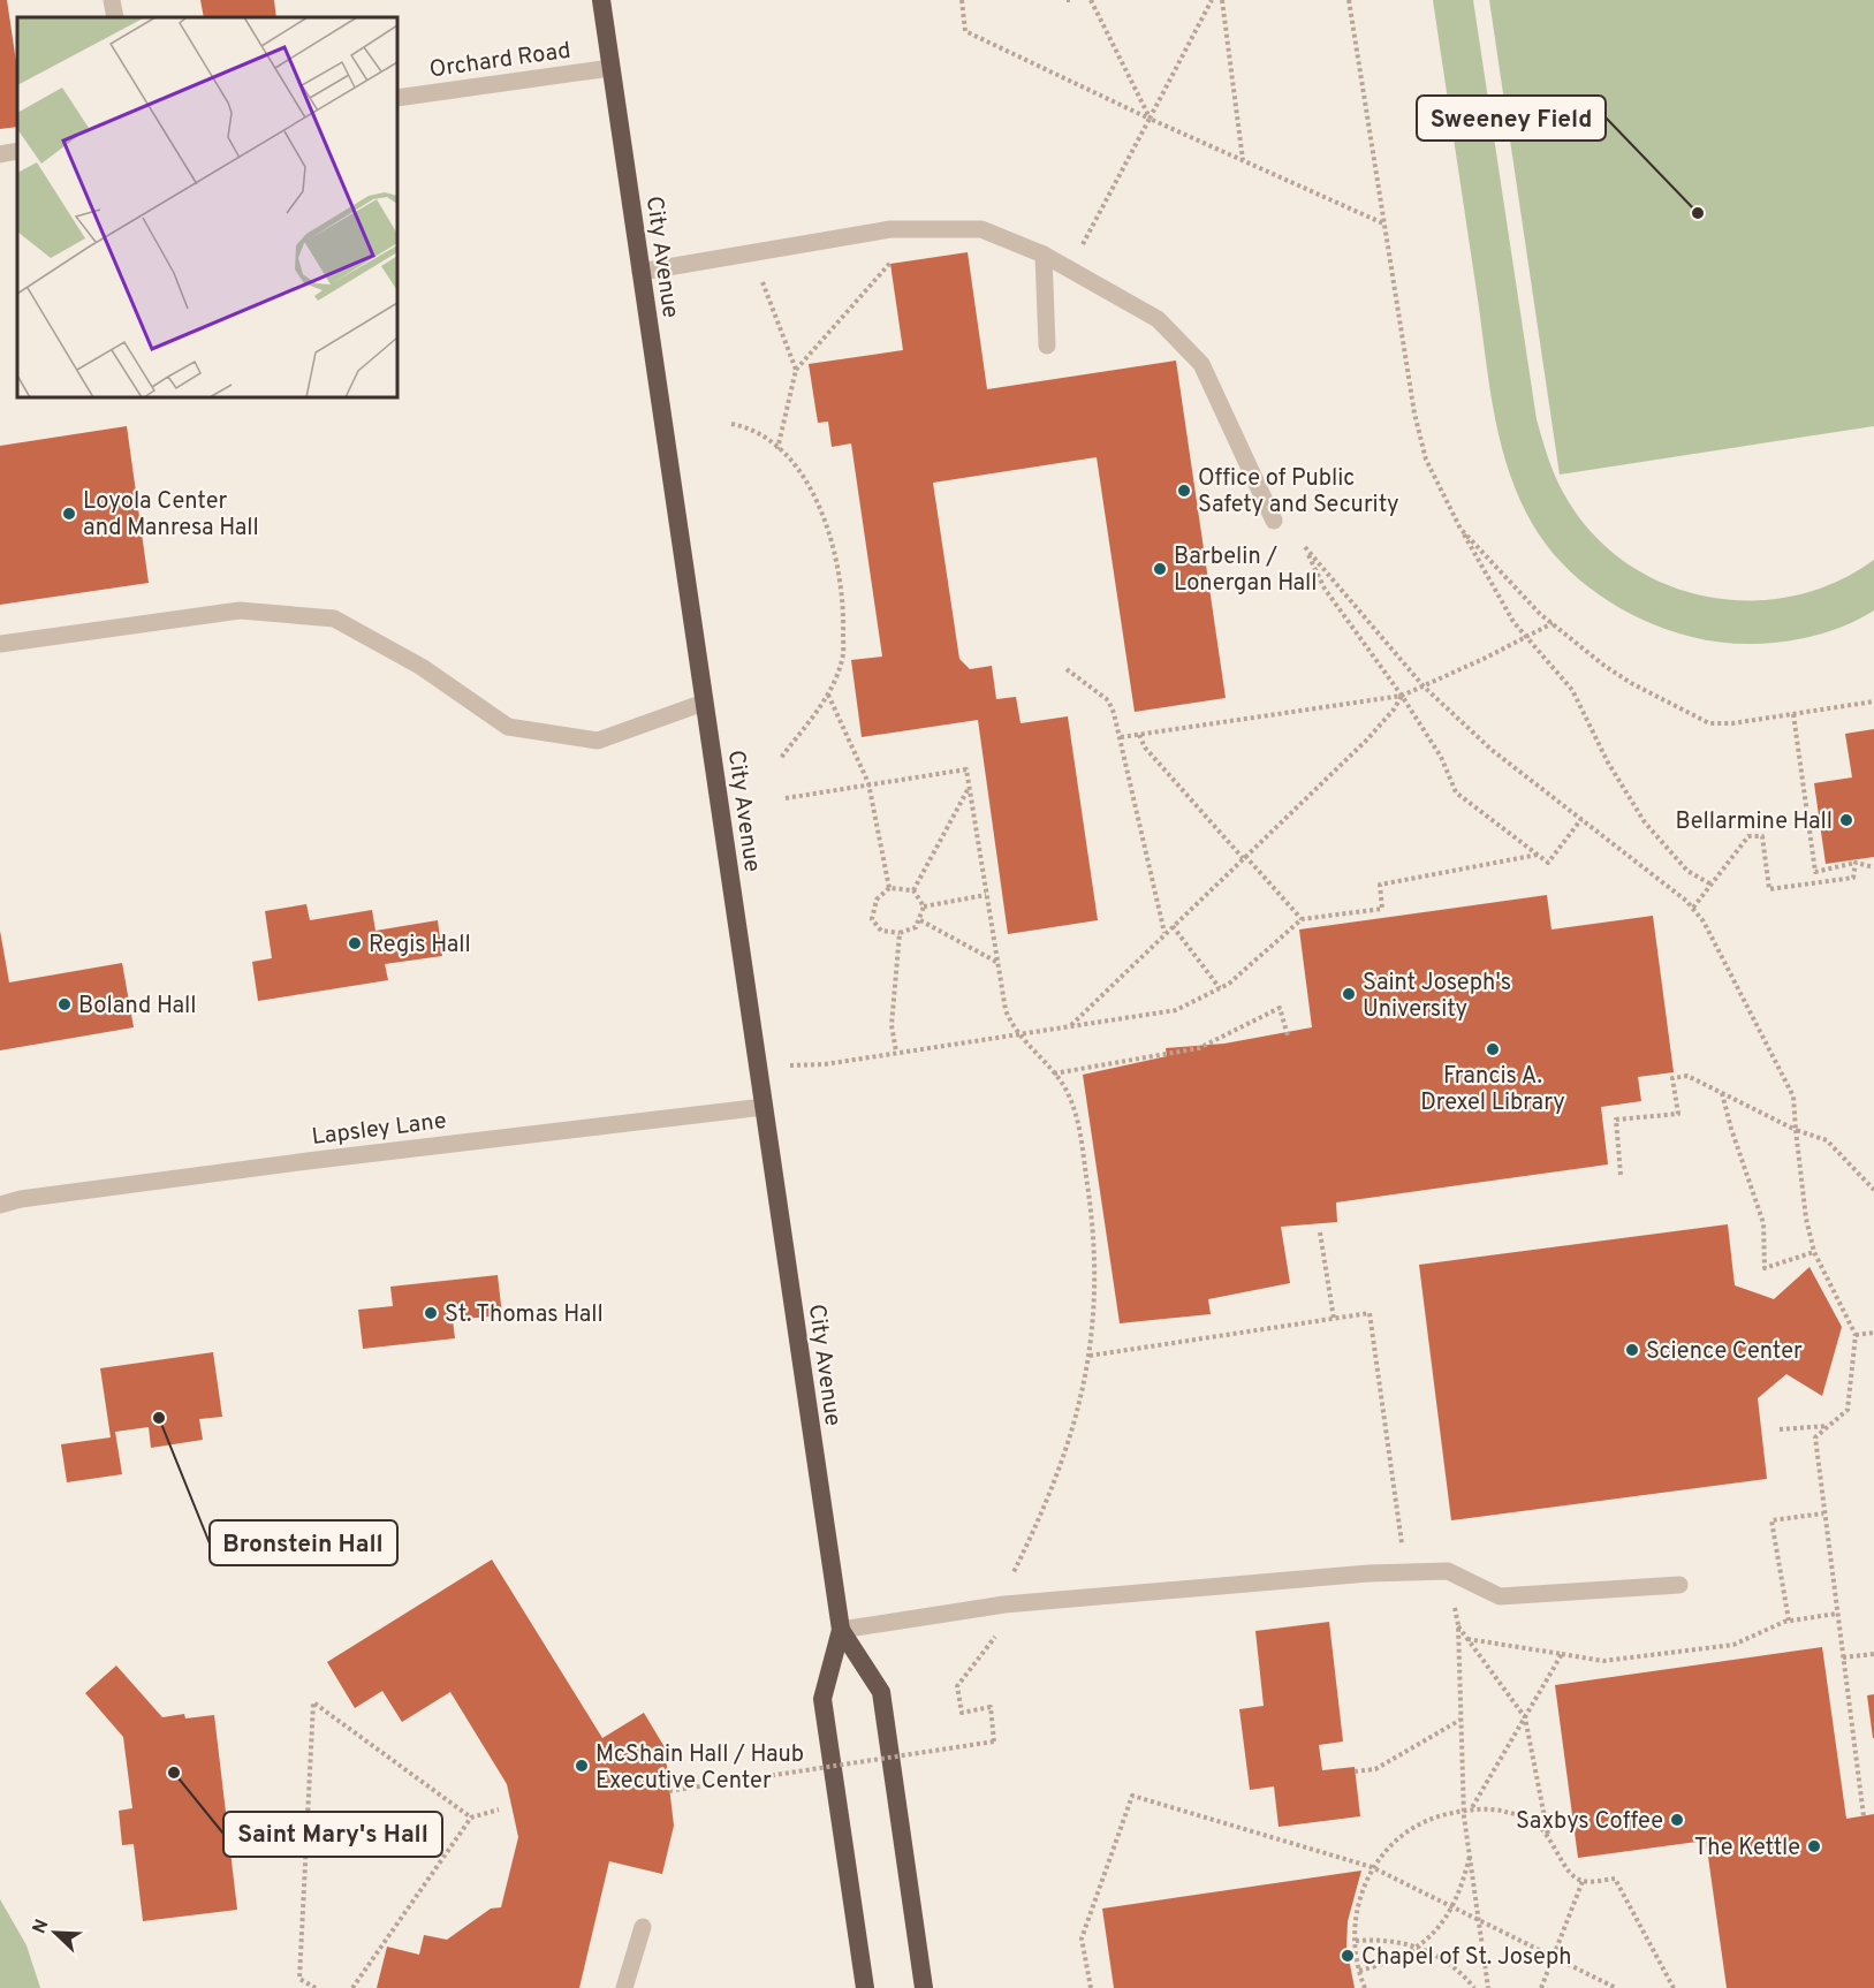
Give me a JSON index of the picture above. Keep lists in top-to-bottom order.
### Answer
{
  "streets": {
    "highway": ["City Avenue"],
    "street": ["Orchard Road", "Lapsley Lane"]
  },
  "crossings": [
    ["Orchard Road", "City Avenue"],
    ["City Avenue", "Lapsley Lane"]
  ],
  "places": [
    "Sweeney Field",
    "Office of Public Safety and Security",
    "Loyola Center and Manresa Hall",
    "Barbelin / Lonergan Hall",
    "Bellarmine Hall",
    "Regis Hall",
    "Saint Joseph's University",
    "Boland Hall",
    "Francis A. Drexel Library",
    "St. Thomas Hall",
    "Science Center",
    "Bronstein Hall",
    "McShain Hall / Haub Executive Center",
    "Saint Mary's Hall",
    "Saxbys Coffee",
    "The Kettle",
    "Chapel of St. Joseph"
  ],
  "north": "top left"
}
